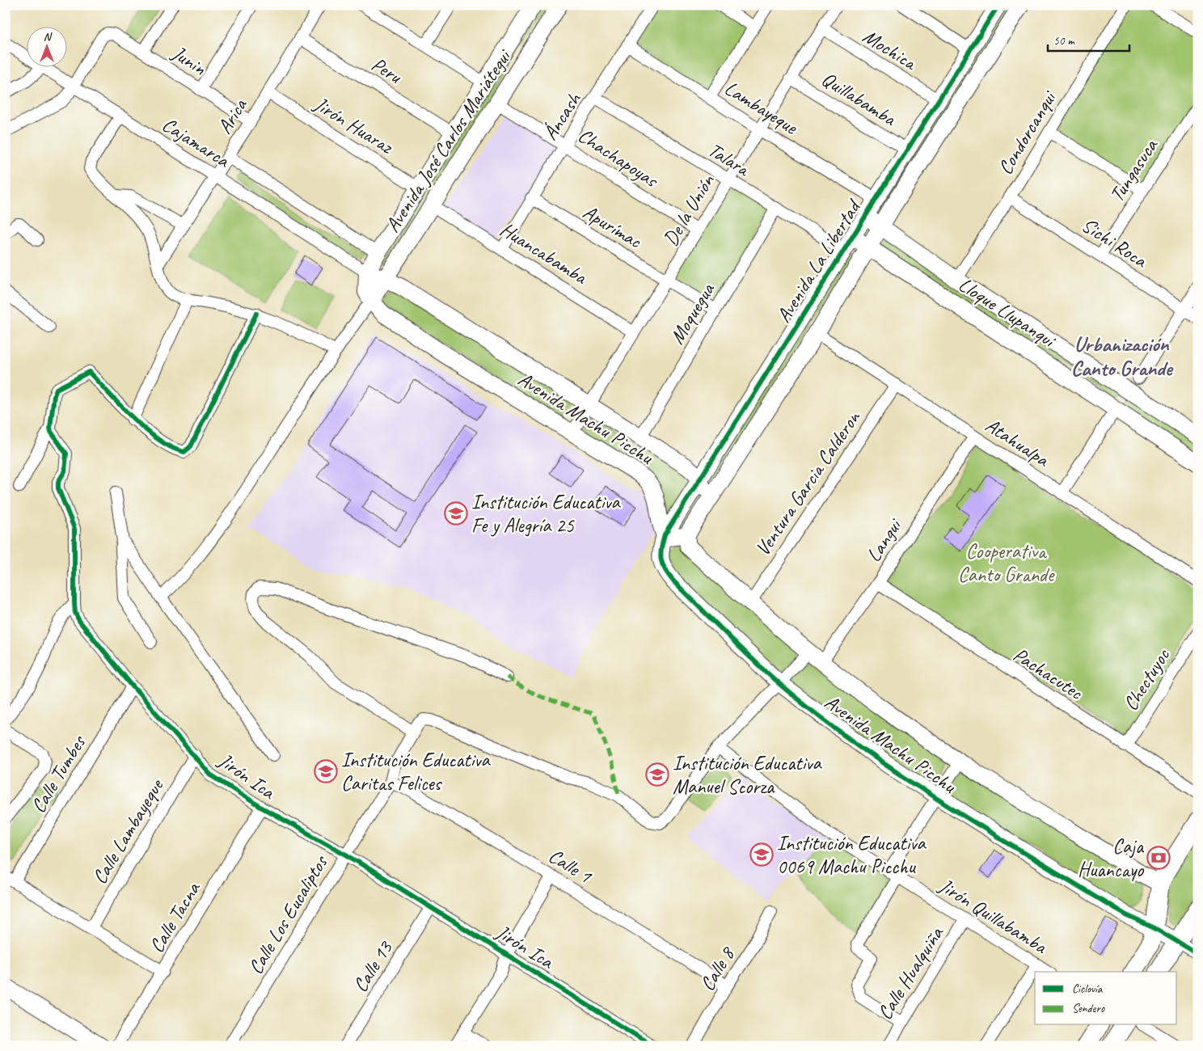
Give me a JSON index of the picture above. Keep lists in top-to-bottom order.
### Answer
{
  "streets": {
    "street": [
      "Mochica",
      "Junin",
      "Peru",
      "Quillabamba",
      "Lambayeque",
      "Arica",
      "Áncash",
      "Jirón Huaraz",
      "Condorcanqui",
      "Avenida José Carlos Mariátegui",
      "Cajamarca",
      "Chachapoyas",
      "Talara",
      "Tungasuca",
      "De la Unión",
      "Apurímac",
      "Sichi Roca",
      "Huancabamba",
      "Avenida La Libertad",
      "Lloque Llupanqui",
      "Moquegua",
      "Avenida Machu Picchu",
      "Atahualpa",
      "Ventura Garcia Calderon",
      "Langui",
      "Pachacutec",
      "Chectuyoc",
      "Calle Tumbes",
      "Jirón Ica",
      "Calle Lambayeque",
      "Calle 1",
      "Calle Los Eucaliptos",
      "Jirón Quillabamba",
      "Calle Tacna",
      "Calle 13",
      "Calle 8",
      "Calle Hualquiña"
    ]
  },
  "crossings": [
    ["Mochica", "De la Unión"],
    ["Mochica", "Avenida La Libertad"],
    ["Junin", "Arica"],
    ["Junin", "Cajamarca"],
    ["Peru", "Arica"],
    ["Peru", "Avenida José Carlos Mariátegui"],
    ["Quillabamba", "De la Unión"],
    ["Quillabamba", "Avenida La Libertad"],
    ["Lambayeque", "Áncash"],
    ["Lambayeque", "De la Unión"],
    ["Lambayeque", "Avenida La Libertad"],
    ["Arica", "Jirón Huaraz"],
    ["Arica", "Cajamarca"],
    ["Áncash", "Chachapoyas"],
    ["Áncash", "Talara"],
    ["Áncash", "Apurímac"],
    ["Áncash", "Huancabamba"],
    ["Jirón Huaraz", "Avenida José Carlos Mariátegui"],
    ["Condorcanqui", "Sichi Roca"],
    ["Condorcanqui", "Lloque Llupanqui"],
    ["Avenida José Carlos Mariátegui", "Cajamarca"],
    ["Avenida José Carlos Mariátegui", "Chachapoyas"],
    ["Avenida José Carlos Mariátegui", "Huancabamba"],
    ["Avenida José Carlos Mariátegui", "Avenida Machu Picchu"],
    ["Cajamarca", "Avenida Machu Picchu"],
    ["Chachapoyas", "De la Unión"],
    ["Talara", "De la Unión"],
    ["Talara", "Avenida La Libertad"],
    ["Talara", "Moquegua"],
    ["Tungasuca", "Sichi Roca"],
    ["De la Unión", "Apurímac"],
    ["De la Unión", "Huancabamba"],
    ["De la Unión", "Avenida Machu Picchu"],
    ["Apurímac", "Moquegua"],
    ["Avenida La Libertad", "Lloque Llupanqui"],
    ["Avenida La Libertad", "Avenida Machu Picchu"],
    ["Avenida La Libertad", "Atahualpa"],
    ["Moquegua", "Avenida Machu Picchu"],
    ["Avenida Machu Picchu", "Ventura Garcia Calderon"],
    ["Avenida Machu Picchu", "Langui"],
    ["Atahualpa", "Ventura Garcia Calderon"],
    ["Atahualpa", "Langui"],
    ["Langui", "Pachacutec"],
    ["Pachacutec", "Chectuyoc"],
    ["Calle Tumbes", "Jirón Ica"],
    ["Jirón Ica", "Calle Lambayeque"],
    ["Jirón Ica", "Calle Los Eucaliptos"],
    ["Jirón Ica", "Calle Tacna"],
    ["Jirón Ica", "Calle 13"],
    ["Calle 1", "Calle Los Eucaliptos"],
    ["Calle 1", "Calle 8"],
    ["Calle Los Eucaliptos", "Jirón Quillabamba"],
    ["Jirón Quillabamba", "Calle Hualquiña"]
  ],
  "districts": ["Urbanización Canto Grande"],
  "parks": ["Cooperativa Canto Grande"],
  "places": {
    "school or university": [
      "Institución Educativa Fe y Alegría 25",
      "Institución Educativa Caritas Felices",
      "Institución Educativa Manuel Scorza",
      "Institución Educativa 0069 Machu Picchu"
    ],
    "bank": ["Caja Huancayo"]
  },
  "legend": ["Ciclovía", "Sendero"],
  "scale_bar": "50 m",
  "north": "top"
}
